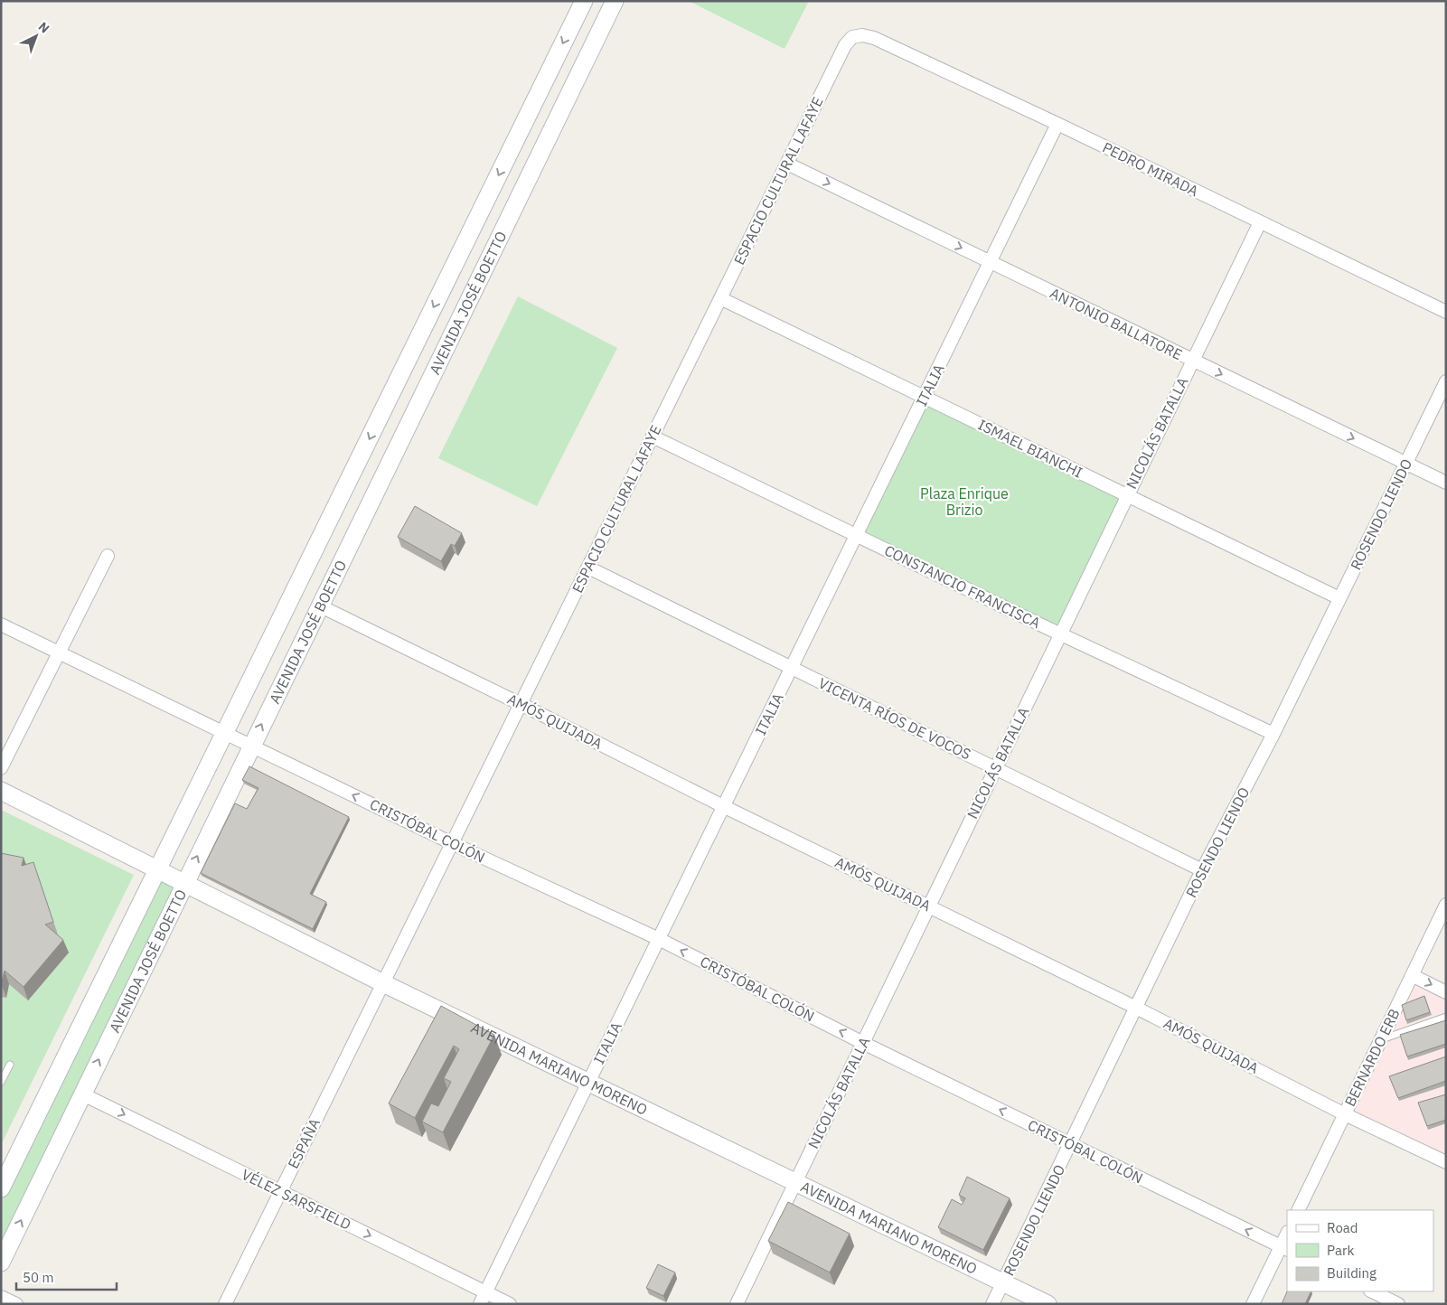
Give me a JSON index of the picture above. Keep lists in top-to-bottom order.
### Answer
{
  "streets": {
    "main road": ["AVENIDA JOSÉ BOETTO", "AVENIDA MARIANO MORENO"],
    "street": [
      "PEDRO MIRADA",
      "ESPACIO CULTURAL LAFAYE",
      "ANTONIO BALLATORE",
      "ITALIA",
      "NICOLÁS BATALLA",
      "ISMAEL BIANCHI",
      "ROSENDO LIENDO",
      "CONSTANCIO FRANCISCA",
      "VICENTA RÍOS DE VOCOS",
      "AMÓS QUIJADA",
      "CRISTÓBAL COLÓN",
      "BERNARDO ERB",
      "ESPAÑA",
      "VÉLEZ SARSFIELD"
    ]
  },
  "crossings": [
    ["PEDRO MIRADA", "ESPACIO CULTURAL LAFAYE"],
    ["PEDRO MIRADA", "ITALIA"],
    ["PEDRO MIRADA", "NICOLÁS BATALLA"],
    ["ESPACIO CULTURAL LAFAYE", "ANTONIO BALLATORE"],
    ["ESPACIO CULTURAL LAFAYE", "ISMAEL BIANCHI"],
    ["ESPACIO CULTURAL LAFAYE", "CONSTANCIO FRANCISCA"],
    ["ESPACIO CULTURAL LAFAYE", "VICENTA RÍOS DE VOCOS"],
    ["ESPACIO CULTURAL LAFAYE", "AMÓS QUIJADA"],
    ["ESPACIO CULTURAL LAFAYE", "CRISTÓBAL COLÓN"],
    ["ESPACIO CULTURAL LAFAYE", "AVENIDA MARIANO MORENO"],
    ["ESPACIO CULTURAL LAFAYE", "ESPAÑA"],
    ["AVENIDA JOSÉ BOETTO", "AMÓS QUIJADA"],
    ["AVENIDA JOSÉ BOETTO", "CRISTÓBAL COLÓN"],
    ["AVENIDA JOSÉ BOETTO", "AVENIDA MARIANO MORENO"],
    ["AVENIDA JOSÉ BOETTO", "VÉLEZ SARSFIELD"],
    ["ANTONIO BALLATORE", "ITALIA"],
    ["ANTONIO BALLATORE", "NICOLÁS BATALLA"],
    ["ANTONIO BALLATORE", "ROSENDO LIENDO"],
    ["ITALIA", "ISMAEL BIANCHI"],
    ["ITALIA", "CONSTANCIO FRANCISCA"],
    ["ITALIA", "VICENTA RÍOS DE VOCOS"],
    ["ITALIA", "AMÓS QUIJADA"],
    ["ITALIA", "CRISTÓBAL COLÓN"],
    ["ITALIA", "AVENIDA MARIANO MORENO"],
    ["ITALIA", "VÉLEZ SARSFIELD"],
    ["NICOLÁS BATALLA", "ISMAEL BIANCHI"],
    ["NICOLÁS BATALLA", "CONSTANCIO FRANCISCA"],
    ["NICOLÁS BATALLA", "VICENTA RÍOS DE VOCOS"],
    ["NICOLÁS BATALLA", "AMÓS QUIJADA"],
    ["NICOLÁS BATALLA", "CRISTÓBAL COLÓN"],
    ["NICOLÁS BATALLA", "AVENIDA MARIANO MORENO"],
    ["ISMAEL BIANCHI", "ROSENDO LIENDO"],
    ["ROSENDO LIENDO", "CONSTANCIO FRANCISCA"],
    ["ROSENDO LIENDO", "VICENTA RÍOS DE VOCOS"],
    ["ROSENDO LIENDO", "AMÓS QUIJADA"],
    ["ROSENDO LIENDO", "CRISTÓBAL COLÓN"],
    ["ROSENDO LIENDO", "AVENIDA MARIANO MORENO"],
    ["AMÓS QUIJADA", "BERNARDO ERB"],
    ["AVENIDA MARIANO MORENO", "ESPAÑA"],
    ["ESPAÑA", "VÉLEZ SARSFIELD"]
  ],
  "one_way": ["ANTONIO BALLATORE", "CRISTÓBAL COLÓN", "VÉLEZ SARSFIELD"],
  "parks": ["Plaza Enrique Brizio"],
  "legend": ["Road", "Park", "Building"],
  "scale_bar": "50 m",
  "north": "top right"
}
